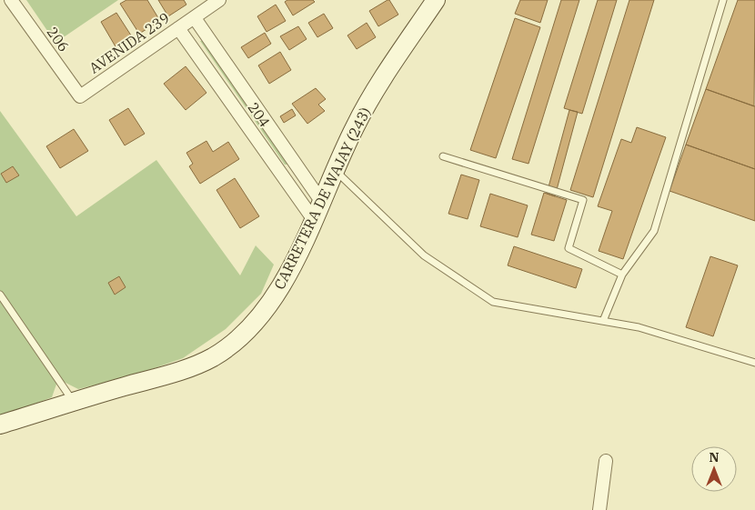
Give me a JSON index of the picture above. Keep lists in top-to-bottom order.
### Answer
{
  "streets": {
    "main road": ["CARRETERA DE WAJAY (243)"],
    "street": ["206", "AVENIDA 239", "204"]
  },
  "crossings": [
    ["206", "AVENIDA 239"],
    ["AVENIDA 239", "204"],
    ["204", "CARRETERA DE WAJAY (243)"]
  ],
  "north": "top"
}
